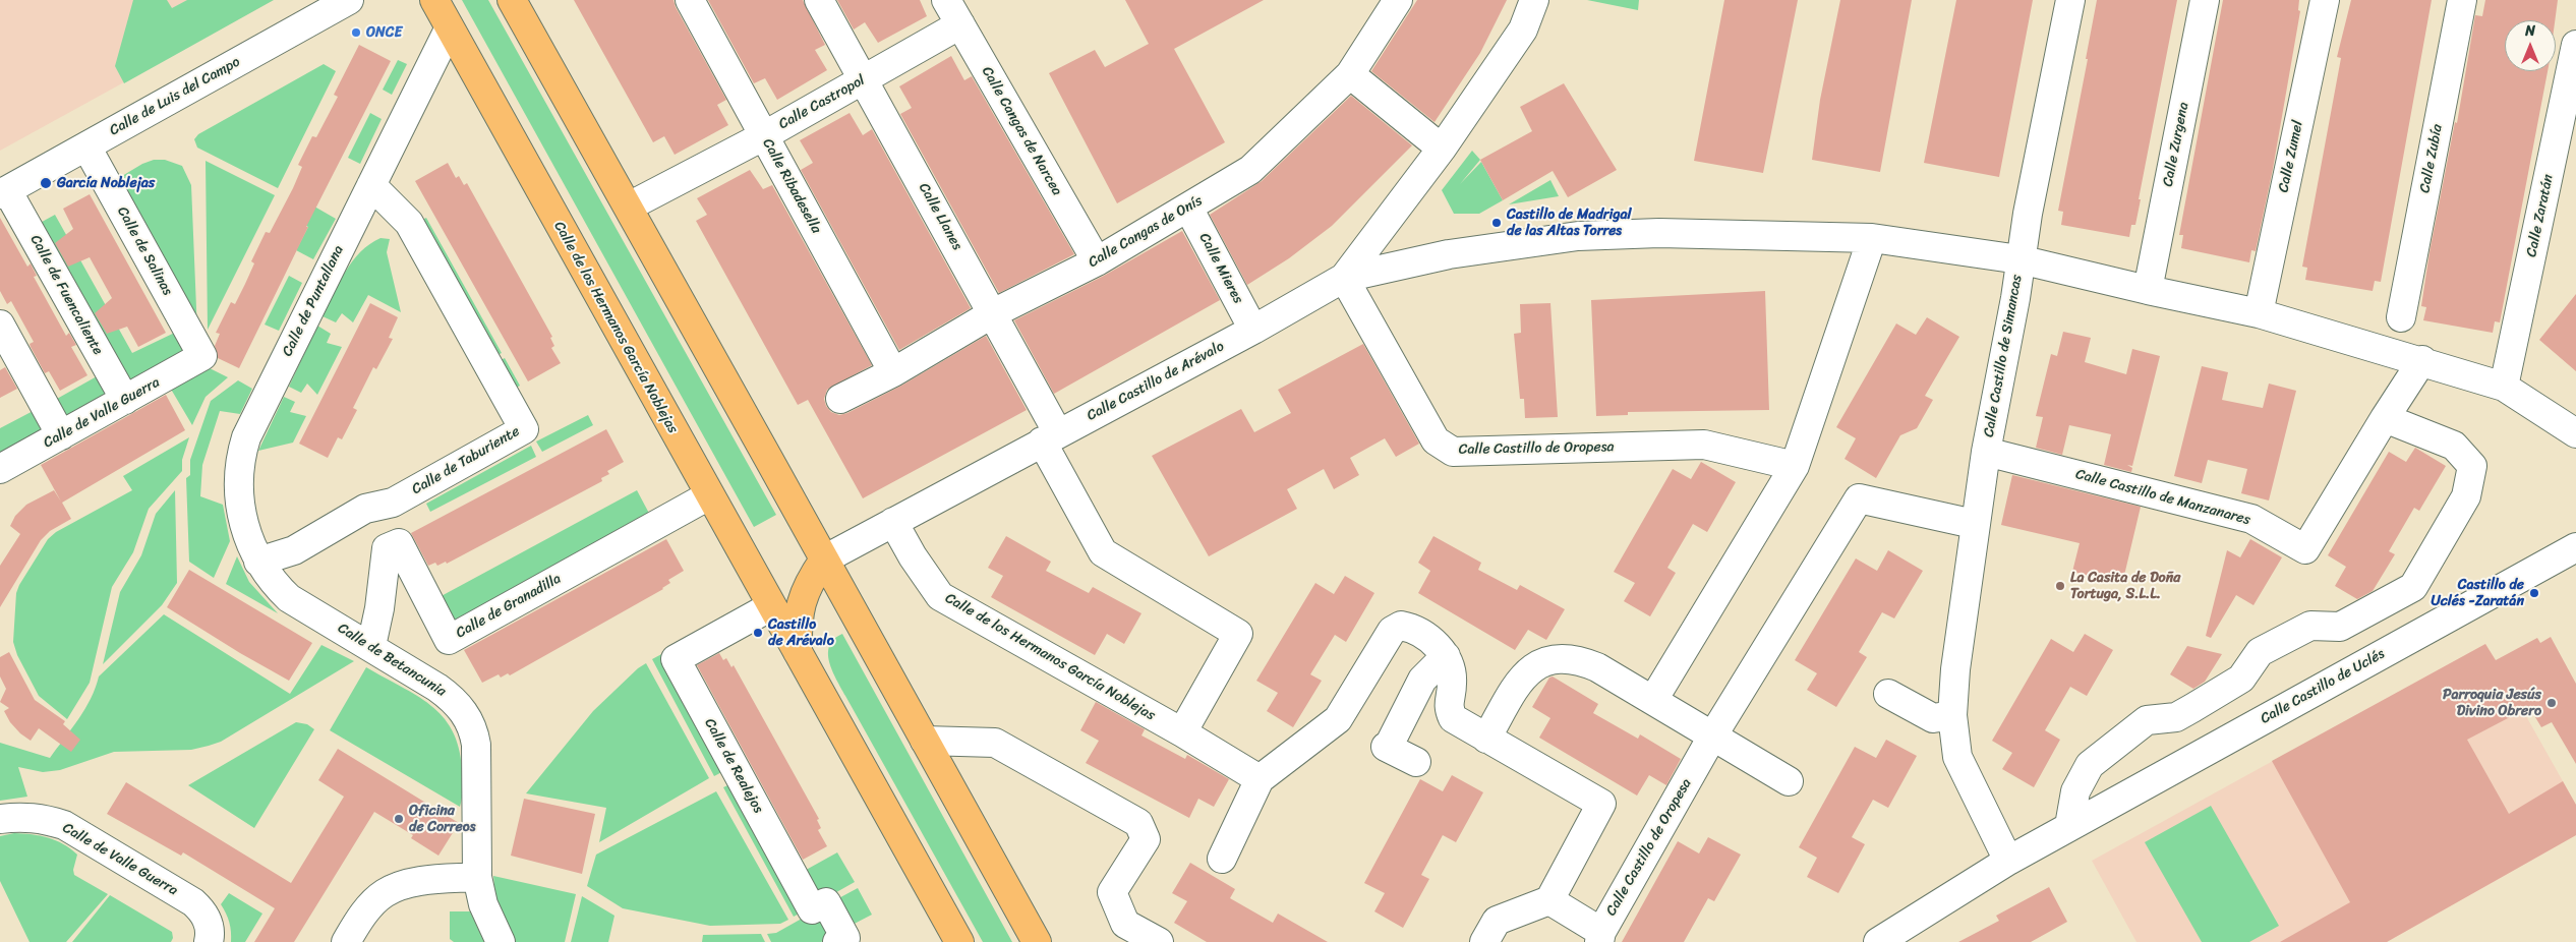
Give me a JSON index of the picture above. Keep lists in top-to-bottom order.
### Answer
{
  "streets": {
    "main road": ["Calle de los Hermanos García Noblejas"],
    "street": [
      "Calle de Luis del Campo",
      "Calle Castropol",
      "Calle Cangas de Narcea",
      "Calle Zurgena",
      "Calle Zumel",
      "Calle Zubía",
      "Calle Ribadesella",
      "Calle Zaratán",
      "Calle Llanes",
      "Calle Cangas de Onís",
      "Calle de Salinas",
      "Calle Mieres",
      "Calle de Fuencaliente",
      "Calle de Puntallana",
      "Calle Castillo de Simancas",
      "Calle Castillo de Arévalo",
      "Calle de Valle Guerra",
      "Calle Castillo de Oropesa",
      "Calle de Taburiente",
      "Calle Castillo de Manzanares",
      "Calle de Granadilla",
      "Calle de Betancunia",
      "Calle Castillo de Uclés",
      "Calle de Realejos"
    ]
  },
  "crossings": [
    ["Calle de Luis del Campo", "Calle de Salinas"],
    ["Calle de Luis del Campo", "Calle de Fuencaliente"],
    ["Calle Castropol", "Calle Cangas de Narcea"],
    ["Calle Castropol", "Calle Ribadesella"],
    ["Calle Castropol", "Calle Llanes"],
    ["Calle Cangas de Narcea", "Calle Cangas de Onís"],
    ["Calle Ribadesella", "Calle Cangas de Onís"],
    ["Calle Llanes", "Calle Cangas de Onís"],
    ["Calle Llanes", "Calle Castillo de Arévalo"],
    ["Calle Cangas de Onís", "Calle Mieres"],
    ["Calle de Salinas", "Calle de Valle Guerra"],
    ["Calle Mieres", "Calle Castillo de Arévalo"],
    ["Calle de Fuencaliente", "Calle de Valle Guerra"],
    ["Calle de Puntallana", "Calle de los Hermanos García Noblejas"],
    ["Calle de Puntallana", "Calle de Taburiente"],
    ["Calle de Puntallana", "Calle de Betancunia"],
    ["Calle de los Hermanos García Noblejas", "Calle Castillo de Arévalo"],
    ["Calle de los Hermanos García Noblejas", "Calle de Granadilla"],
    ["Calle de los Hermanos García Noblejas", "Calle de Realejos"],
    ["Calle Castillo de Simancas", "Calle Castillo de Oropesa"],
    ["Calle Castillo de Simancas", "Calle Castillo de Manzanares"],
    ["Calle Castillo de Simancas", "Calle Castillo de Uclés"],
    ["Calle Castillo de Arévalo", "Calle Castillo de Oropesa"],
    ["Calle de Taburiente", "Calle de Betancunia"],
    ["Calle de Granadilla", "Calle de Betancunia"]
  ],
  "places": [
    "ONCE",
    "García Noblejas",
    "Castillo de Madrigal de las Altas Torres",
    "La Casita de Doña Tortuga, S.L.L.",
    "Castillo de Uclés -Zaratán",
    "Castillo de Arévalo",
    "Parroquia Jesús Divino Obrero",
    "Oficina de Correos"
  ],
  "north": "top"
}
